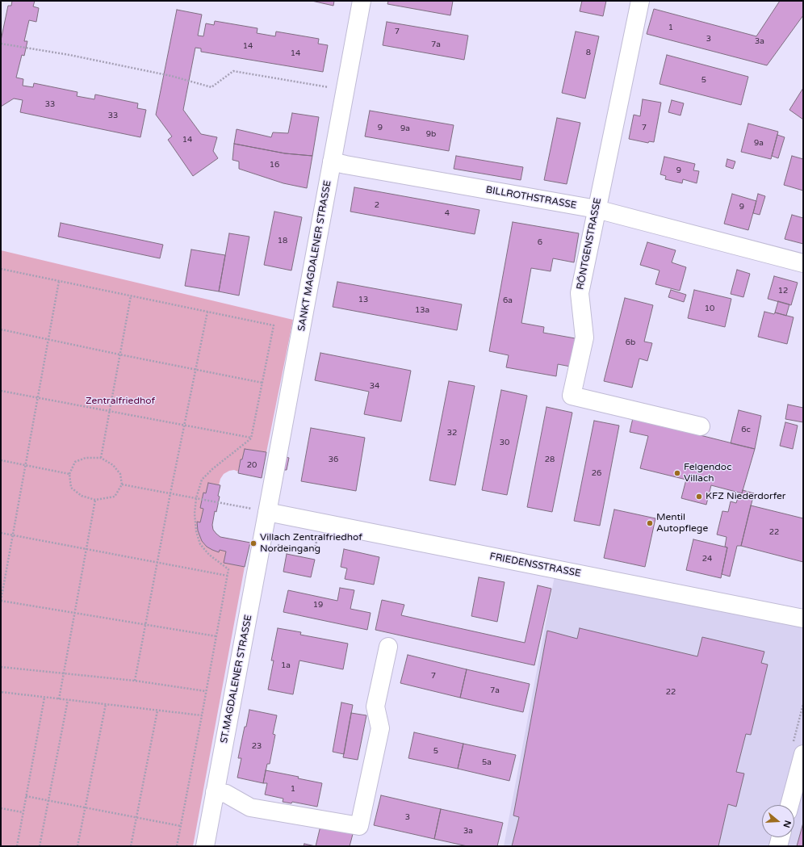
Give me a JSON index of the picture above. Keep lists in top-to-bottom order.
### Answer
{
  "streets": {
    "street": [
      "BILLROTHSTRASSE",
      "RÖNTGENSTRASSE",
      "SANKT MAGDALENER STRASSE",
      "FRIEDENSSTRASSE",
      "ST.MAGDALENER STRASSE"
    ]
  },
  "crossings": [
    ["BILLROTHSTRASSE", "RÖNTGENSTRASSE"],
    ["BILLROTHSTRASSE", "SANKT MAGDALENER STRASSE"],
    ["SANKT MAGDALENER STRASSE", "FRIEDENSSTRASSE"],
    ["SANKT MAGDALENER STRASSE", "ST.MAGDALENER STRASSE"],
    ["FRIEDENSSTRASSE", "ST.MAGDALENER STRASSE"]
  ],
  "parks": ["Zentralfriedhof"],
  "places": [
    "Felgendoc Villach",
    "KFZ Niederdorfer",
    "Mentil Autopflege",
    "Villach Zentralfriedhof Nordeingang"
  ],
  "house_numbers": [
    "1",
    "7",
    "3",
    "3a",
    "7a",
    "14",
    "8",
    "14",
    "5",
    "33",
    "33",
    "9",
    "7",
    "9a",
    "9b",
    "14",
    "9a",
    "16",
    "9",
    "2",
    "9",
    "4",
    "18",
    "6",
    "12",
    "13",
    "6a",
    "10",
    "13a",
    "6b",
    "34",
    "6c",
    "32",
    "30",
    "36",
    "28",
    "20",
    "26",
    "22",
    "24",
    "19",
    "1a",
    "7",
    "7a",
    "22",
    "23",
    "5",
    "5a",
    "1",
    "3",
    "3a"
  ],
  "north": "right"
}
